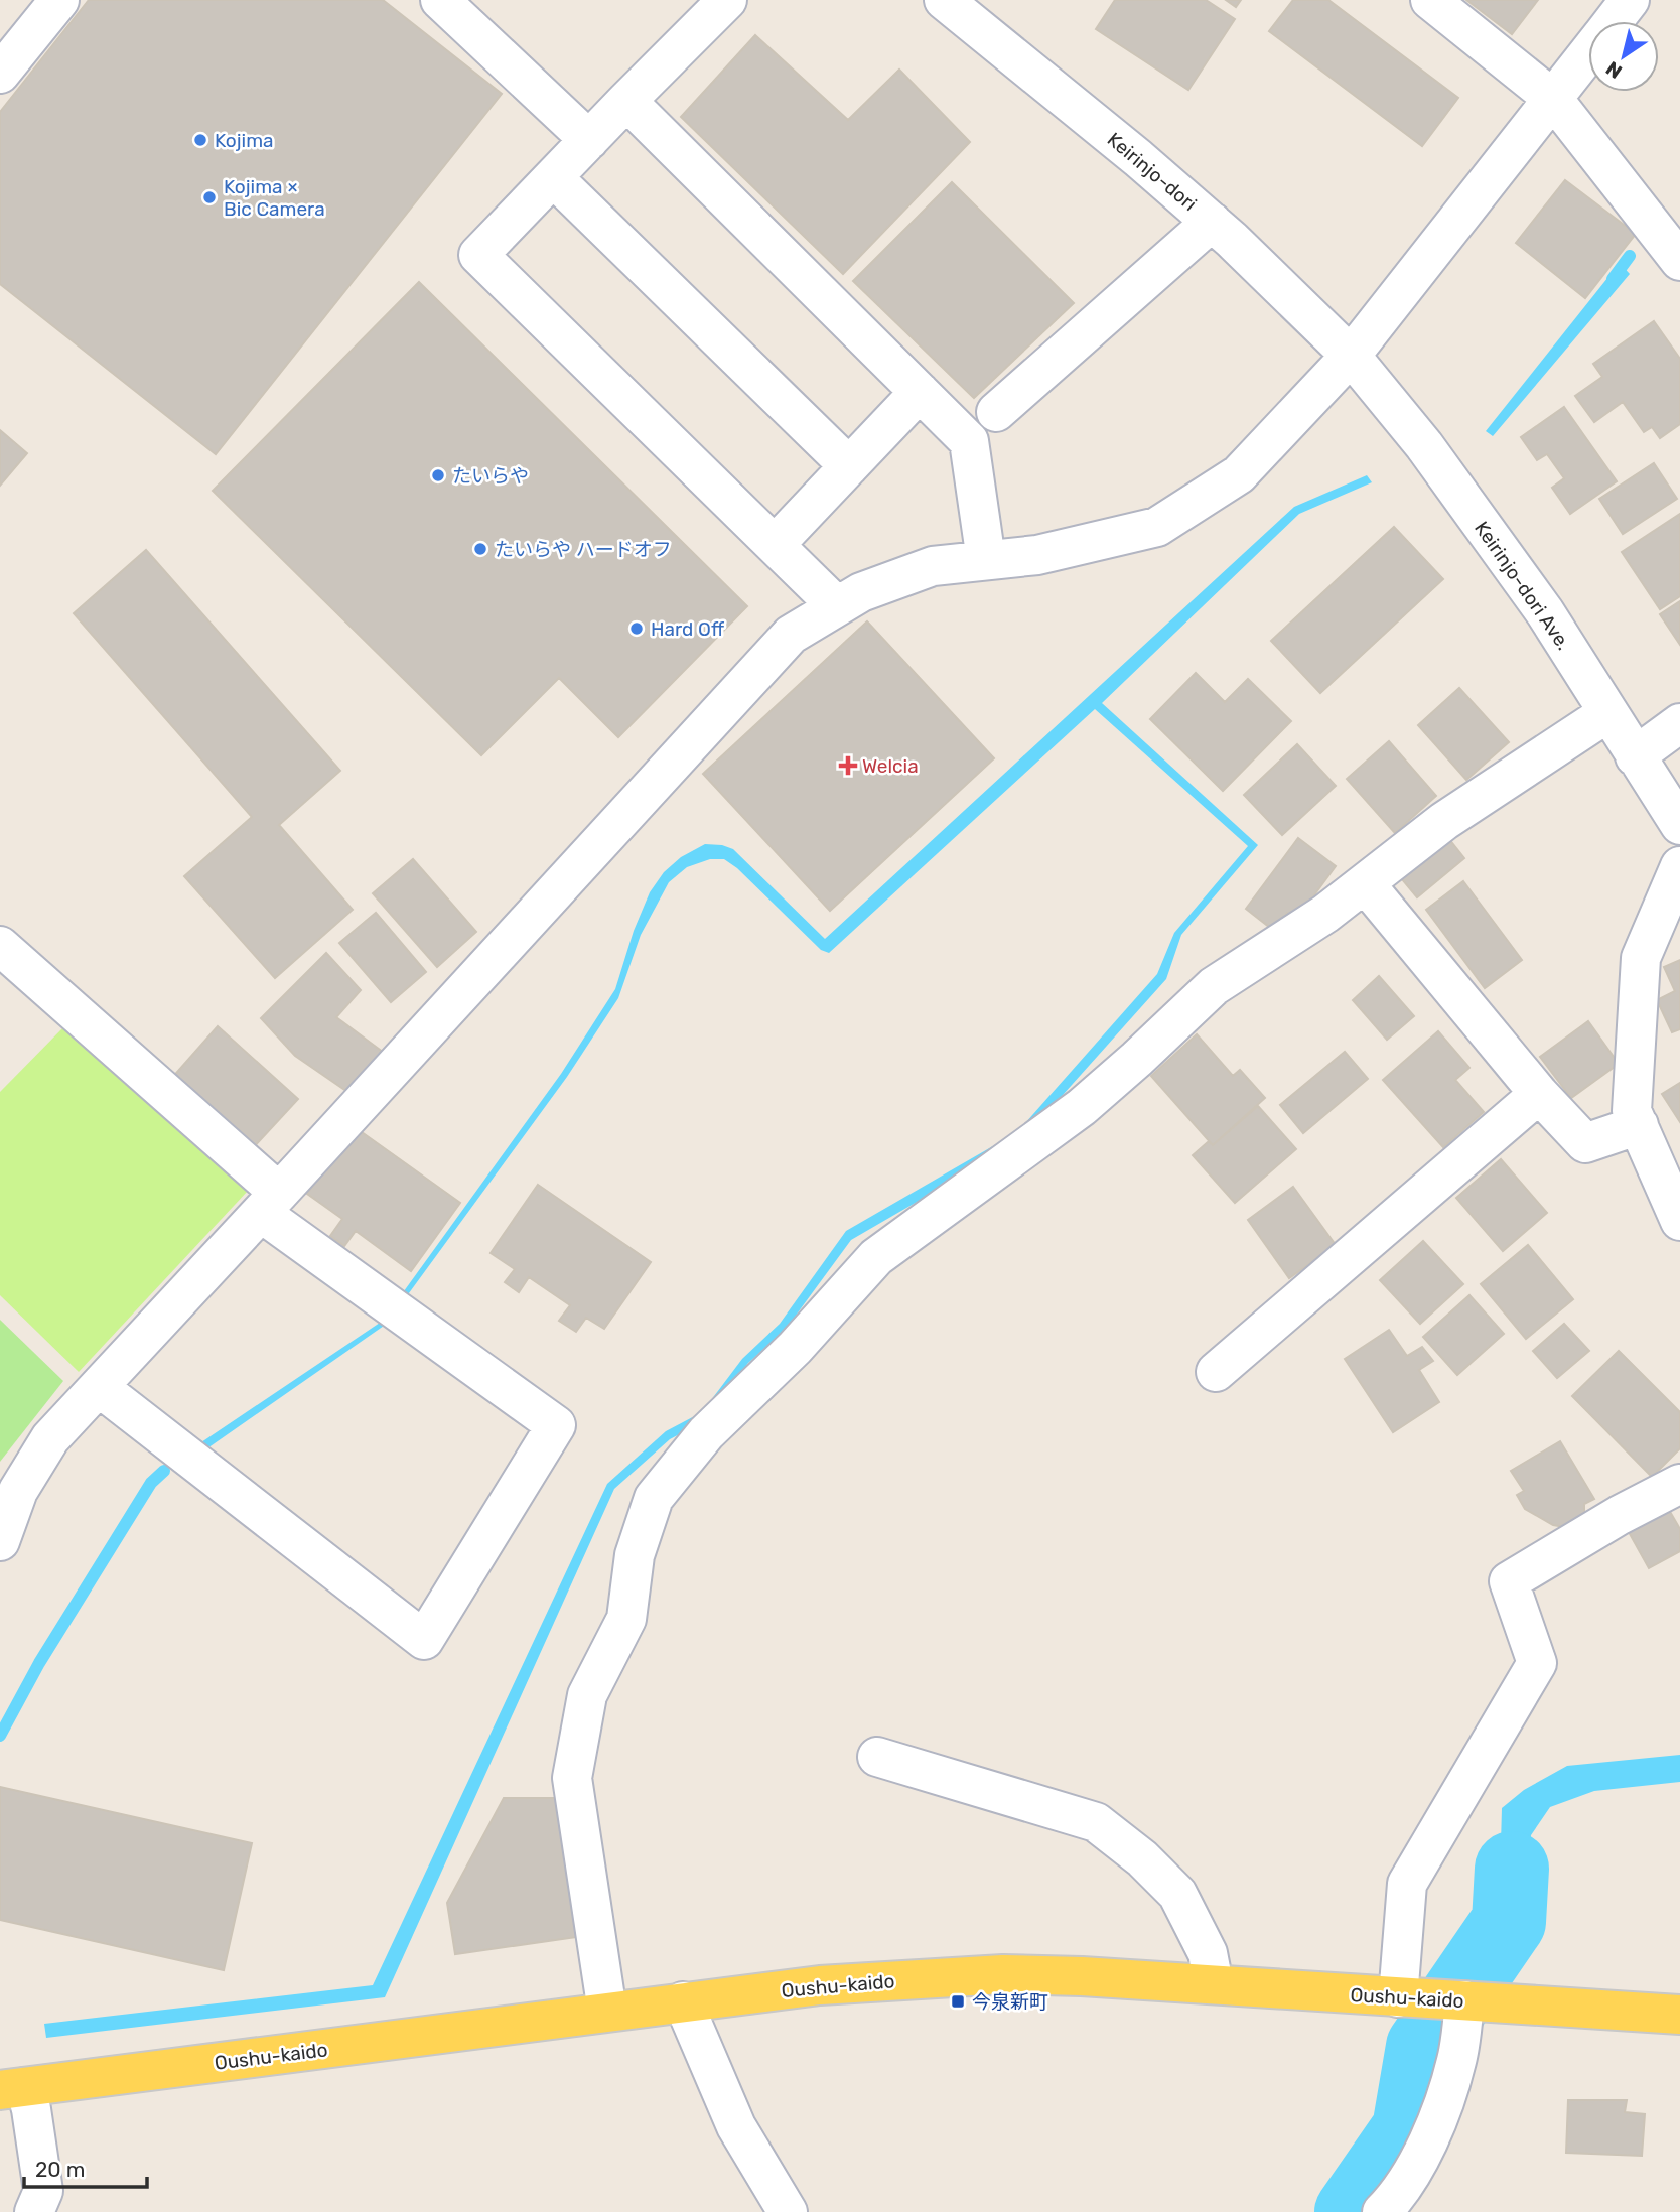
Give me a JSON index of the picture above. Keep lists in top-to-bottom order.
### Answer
{
  "streets": {
    "main road": ["Oushu-kaido"],
    "street": ["Keirinjo-dori", "Keirinjo-dori Ave."]
  },
  "crossings": [
    ["Keirinjo-dori", "Keirinjo-dori Ave."]
  ],
  "places": {
    "other": [
      "Kojima",
      "Kojima × Bic Camera",
      "たいらや",
      "たいらや ハードオフ",
      "Hard Off"
    ],
    "health": ["Welcia"],
    "transit": ["今泉新町"]
  },
  "scale_bar": "20 m",
  "north": "bottom left"
}
